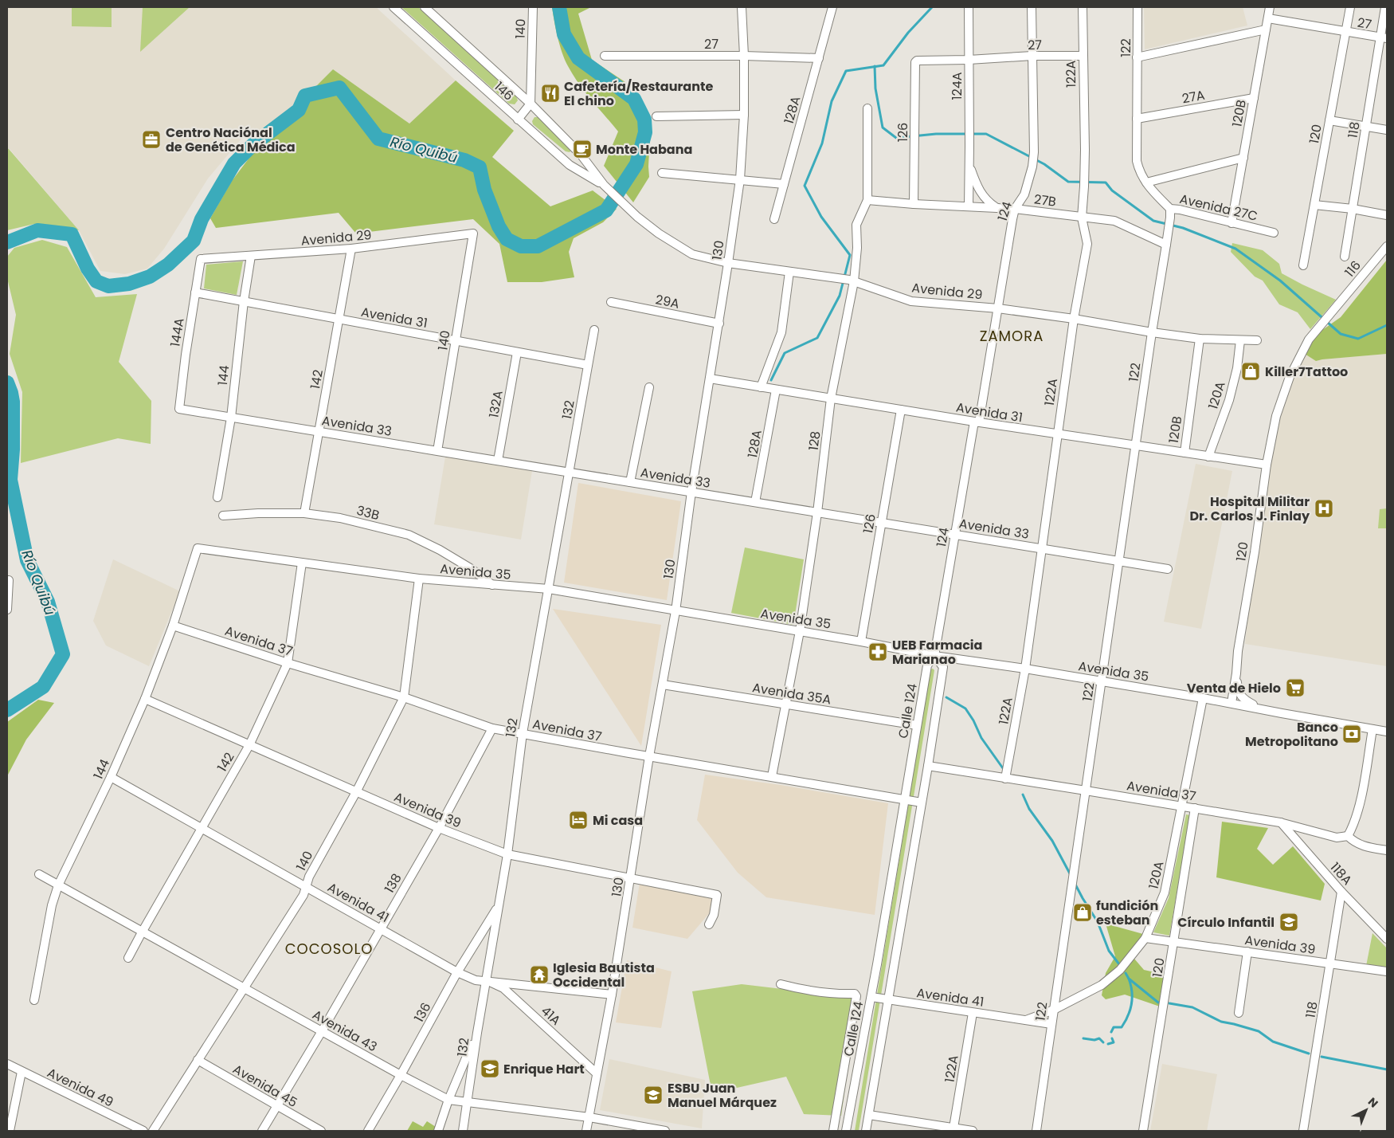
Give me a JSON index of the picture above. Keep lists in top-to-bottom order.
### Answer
{
  "streets": {
    "street": [
      "27",
      "140",
      "122",
      "122A",
      "124A",
      "146",
      "27A",
      "128A",
      "120B",
      "118",
      "126",
      "120",
      "27B",
      "Avenida 27C",
      "124",
      "Avenida 29",
      "130",
      "116",
      "29A",
      "Avenida 31",
      "144A",
      "144",
      "142",
      "120A",
      "132A",
      "132",
      "Avenida 33",
      "128",
      "33B",
      "Avenida 35",
      "Avenida 37",
      "Avenida 35A",
      "Calle 124",
      "Avenida 39",
      "118A",
      "138",
      "Avenida 41",
      "136",
      "41A",
      "Avenida 43",
      "Avenida 45",
      "Avenida 49"
    ]
  },
  "crossings": [
    ["27", "122A"],
    ["27", "124A"],
    ["27", "128A"],
    ["27", "120B"],
    ["27", "118"],
    ["27", "126"],
    ["27", "120"],
    ["27", "124"],
    ["27", "130"],
    ["140", "146"],
    ["140", "Avenida 29"],
    ["140", "Avenida 31"],
    ["140", "Avenida 33"],
    ["140", "Avenida 35"],
    ["140", "Avenida 37"],
    ["140", "Avenida 39"],
    ["140", "Avenida 41"],
    ["140", "Avenida 43"],
    ["140", "Avenida 45"],
    ["122", "27A"],
    ["122", "27B"],
    ["122", "Avenida 27C"],
    ["122", "Avenida 29"],
    ["122", "Avenida 31"],
    ["122", "120A"],
    ["122", "Avenida 33"],
    ["122", "Avenida 35"],
    ["122", "Avenida 37"],
    ["122", "Avenida 41"],
    ["122A", "27B"],
    ["122A", "Avenida 29"],
    ["122A", "Avenida 31"],
    ["122A", "Avenida 33"],
    ["122A", "Avenida 35"],
    ["122A", "Avenida 37"],
    ["122A", "Avenida 41"],
    ["124A", "27B"],
    ["146", "Avenida 29"],
    ["27A", "120B"],
    ["128A", "Avenida 31"],
    ["128A", "Avenida 33"],
    ["120B", "Avenida 27C"],
    ["120B", "Avenida 29"],
    ["120B", "Avenida 31"],
    ["118", "Avenida 39"],
    ["118", "118A"],
    ["126", "27B"],
    ["126", "Avenida 31"],
    ["126", "Avenida 33"],
    ["126", "Avenida 35"],
    ["120", "116"],
    ["120", "Avenida 31"],
    ["120", "Avenida 35"],
    ["120", "Avenida 37"],
    ["120", "Avenida 39"],
    ["27B", "124"],
    ["27B", "128"],
    ["124", "Avenida 29"],
    ["124", "Avenida 31"],
    ["124", "Avenida 33"],
    ["124", "Avenida 35"],
    ["124", "Calle 124"],
    ["Avenida 29", "130"],
    ["Avenida 29", "144A"],
    ["Avenida 29", "144"],
    ["Avenida 29", "142"],
    ["Avenida 29", "120A"],
    ["Avenida 29", "128"],
    ["130", "29A"],
    ["130", "Avenida 31"],
    ["130", "Avenida 33"],
    ["130", "Avenida 35"],
    ["130", "Avenida 37"],
    ["130", "Avenida 35A"],
    ["130", "Avenida 39"],
    ["130", "Avenida 41"],
    ["130", "41A"],
    ["130", "Avenida 43"],
    ["Avenida 31", "144A"],
    ["Avenida 31", "144"],
    ["Avenida 31", "142"],
    ["Avenida 31", "120A"],
    ["Avenida 31", "132A"],
    ["Avenida 31", "132"],
    ["Avenida 31", "128"],
    ["144A", "Avenida 33"],
    ["144", "Avenida 33"],
    ["144", "Avenida 35"],
    ["144", "Avenida 37"],
    ["144", "Avenida 39"],
    ["144", "Avenida 41"],
    ["144", "Avenida 43"],
    ["142", "Avenida 33"],
    ["142", "33B"],
    ["142", "Avenida 35"],
    ["142", "Avenida 37"],
    ["142", "Avenida 39"],
    ["142", "Avenida 41"],
    ["142", "Avenida 43"],
    ["120A", "Avenida 35"],
    ["120A", "Avenida 37"],
    ["120A", "Avenida 39"],
    ["120A", "Avenida 41"],
    ["132A", "Avenida 33"],
    ["132", "Avenida 33"],
    ["132", "Avenida 35"],
    ["132", "Avenida 37"],
    ["132", "Avenida 39"],
    ["132", "Avenida 41"],
    ["132", "136"],
    ["132", "41A"],
    ["132", "Avenida 43"],
    ["Avenida 33", "128"],
    ["128", "Avenida 35"],
    ["128", "Avenida 37"],
    ["128", "Avenida 35A"],
    ["33B", "Avenida 35"],
    ["Avenida 35", "Calle 124"],
    ["Avenida 37", "Calle 124"],
    ["Avenida 37", "118A"],
    ["Avenida 37", "138"],
    ["Avenida 35A", "Calle 124"],
    ["Calle 124", "Avenida 41"],
    ["Avenida 39", "138"],
    ["138", "Avenida 41"],
    ["138", "Avenida 43"],
    ["138", "Avenida 45"],
    ["Avenida 41", "136"],
    ["Avenida 41", "41A"],
    ["136", "Avenida 43"]
  ],
  "districts": ["ZAMORA", "COCOSOLO"],
  "water": ["Río Quibú"],
  "places": {
    "restaurant": ["Cafetería/Restaurante El chino"],
    "office": ["Centro Naciónal de Genética Médica"],
    "cafe": ["Monte Habana"],
    "shop": ["Killer7Tattoo", "fundición esteban"],
    "hospital": ["Hospital Militar Dr. Carlos J. Finlay"],
    "pharmacy": ["UEB Farmacia Marianao"],
    "supermarket": ["Venta de Hielo"],
    "bank": ["Banco Metropolitano"],
    "hotel": ["Mi casa"],
    "school or university": ["Círculo Infantil", "Enrique Hart", "ESBU Juan Manuel Márquez"],
    "temple": ["Iglesia Bautista Occidental"]
  },
  "north": "top right"
}
